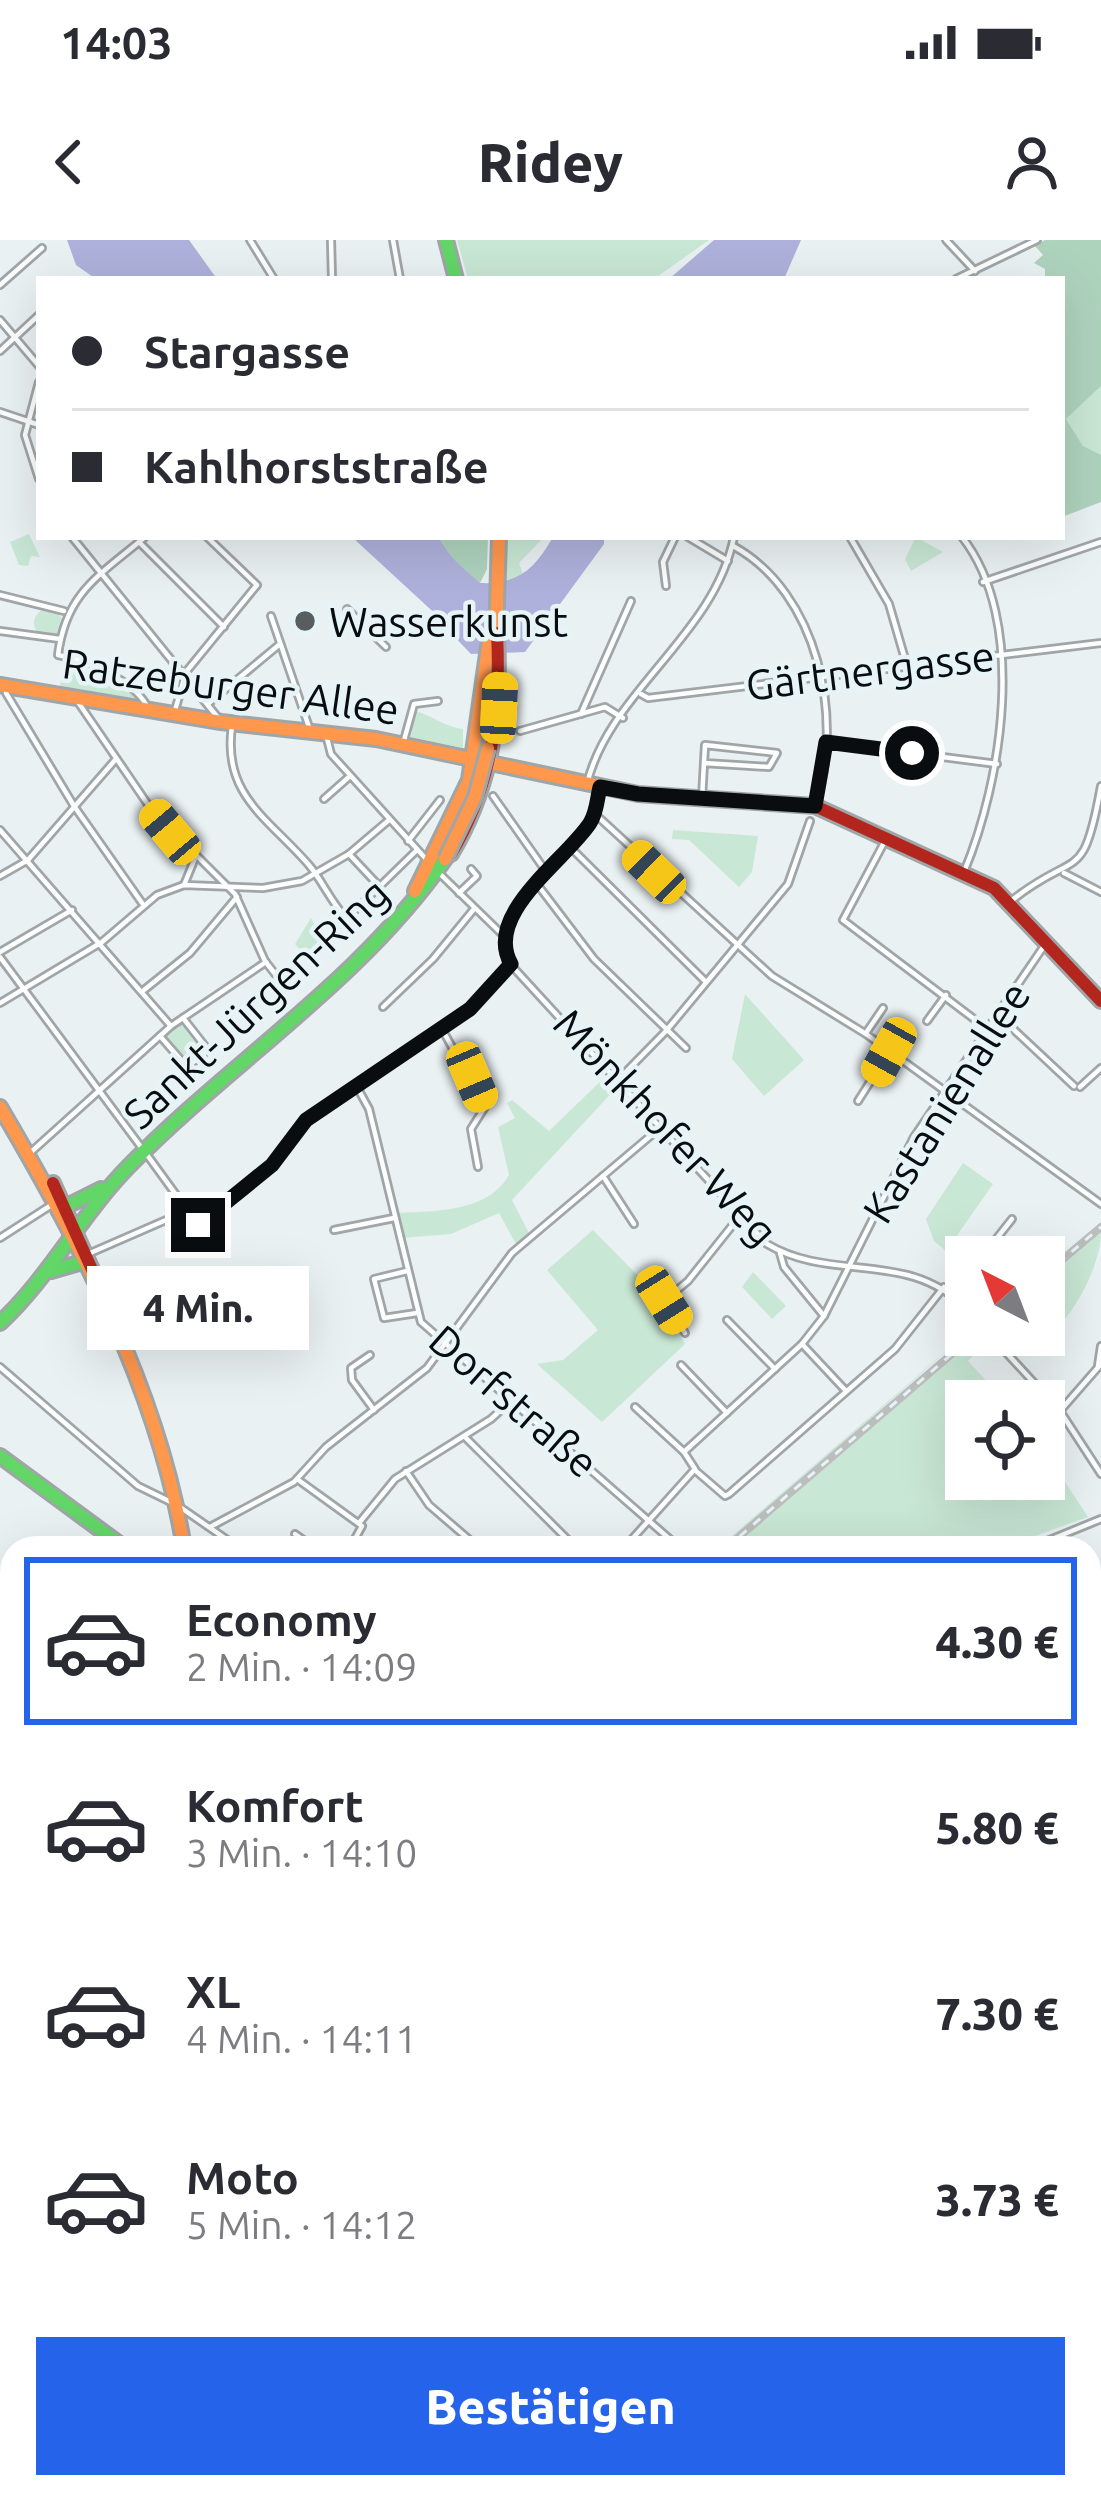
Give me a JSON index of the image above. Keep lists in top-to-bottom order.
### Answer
{
  "streets": {
    "main road": ["Ratzeburger Allee", "Sankt-Jürgen-Ring"],
    "street": [
      "Gärtnergasse",
      "Kastanienallee",
      "Mönkhofer Weg",
      "Dorfstraße"
    ]
  },
  "crossings": [
    ["Ratzeburger Allee", "Sankt-Jürgen-Ring"],
    ["Ratzeburger Allee", "Kastanienallee"],
    ["Kastanienallee", "Mönkhofer Weg"]
  ],
  "places": ["Wasserkunst"],
  "north": "top left",
  "page": {
    "status": "14:03",
    "header": "Ridey",
    "banner": ["Stargasse", "Kahlhorststraße"],
    "bubble": "4 Min.",
    "list": [
      {
        "name": "Economy",
        "note": "2 Min. · 14:09",
        "value": "4.30 €"
      },
      {
        "name": "Komfort",
        "note": "3 Min. · 14:10",
        "value": "5.80 €"
      },
      {
        "name": "XL",
        "note": "4 Min. · 14:11",
        "value": "7.30 €"
      },
      {
        "name": "Moto",
        "note": "5 Min. · 14:12",
        "value": "3.73 €"
      }
    ],
    "buttons": "Bestätigen"
  }
}
